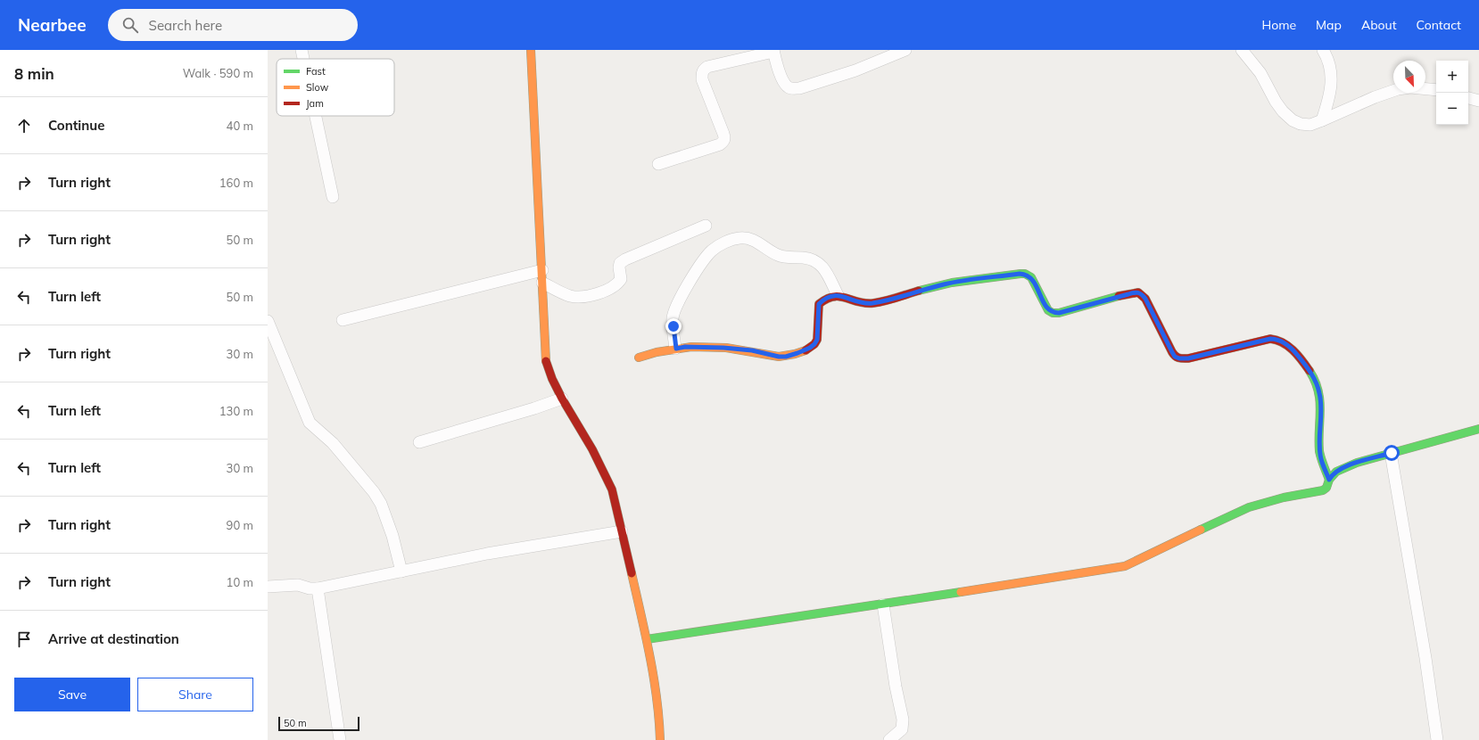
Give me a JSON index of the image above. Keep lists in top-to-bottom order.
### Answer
{
  "legend": ["Fast", "Slow", "Jam"],
  "scale_bar": "50 m",
  "north": "bottom right",
  "page": {
    "header": "Nearbee",
    "search": "Search here",
    "nav": [
      "Home",
      "Map",
      "About",
      "Contact"
    ],
    "heading": ["8 min", "Walk · 590 m"],
    "map_buttons": ["+", "−"],
    "list": [
      ["Continue", "40 m"],
      ["Turn right", "160 m"],
      ["Turn right", "50 m"],
      ["Turn left", "50 m"],
      ["Turn right", "30 m"],
      ["Turn left", "130 m"],
      ["Turn left", "30 m"],
      ["Turn right", "90 m"],
      ["Turn right", "10 m"],
      "Arrive at destination"
    ],
    "buttons": ["Save", "Share"],
    "scale": "50 m"
  }
}
